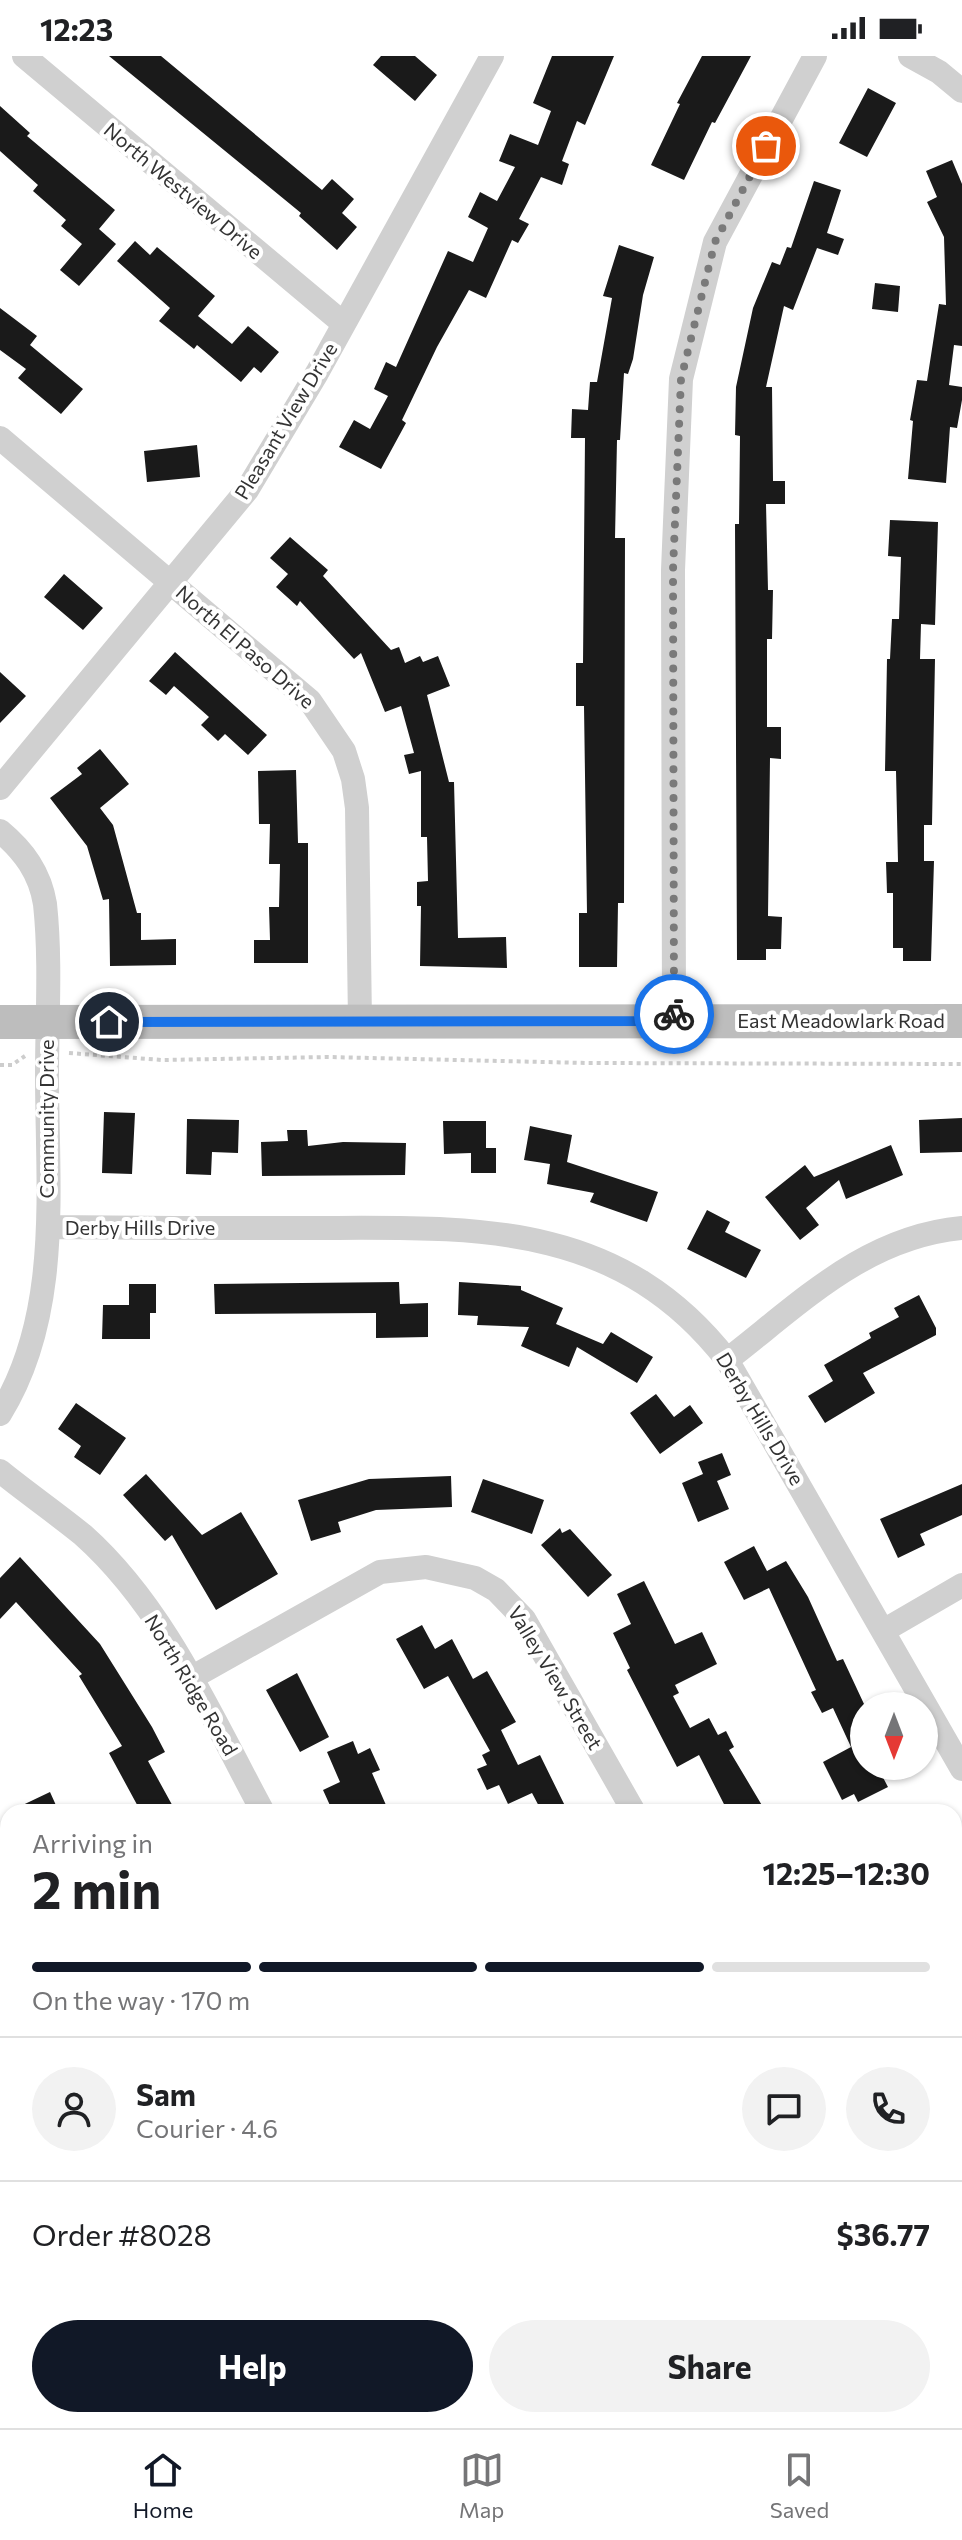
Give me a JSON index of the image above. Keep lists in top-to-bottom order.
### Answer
{
  "streets": {
    "main road": ["East Meadowlark Road"],
    "street": [
      "North Westview Drive",
      "Pleasant View Drive",
      "North El Paso Drive",
      "Community Drive",
      "Derby Hills Drive",
      "Valley View Street",
      "North Ridge Road"
    ]
  },
  "crossings": [
    ["North Westview Drive", "Pleasant View Drive"],
    ["Pleasant View Drive", "North El Paso Drive"],
    ["North El Paso Drive", "East Meadowlark Road"],
    ["East Meadowlark Road", "Community Drive"],
    ["Community Drive", "Derby Hills Drive"],
    ["Valley View Street", "North Ridge Road"]
  ],
  "north": "bottom",
  "page": {
    "status": "12:23",
    "heading": ["2 min", "Arriving in", "12:25–12:30"],
    "panel": [
      "Sam",
      "Courier · 4.6",
      "Order #8028",
      "$36.77"
    ],
    "bar": "On the way · 170 m",
    "buttons": ["Help", "Share"],
    "tabs": ["Home", "Map", "Saved"]
  }
}
